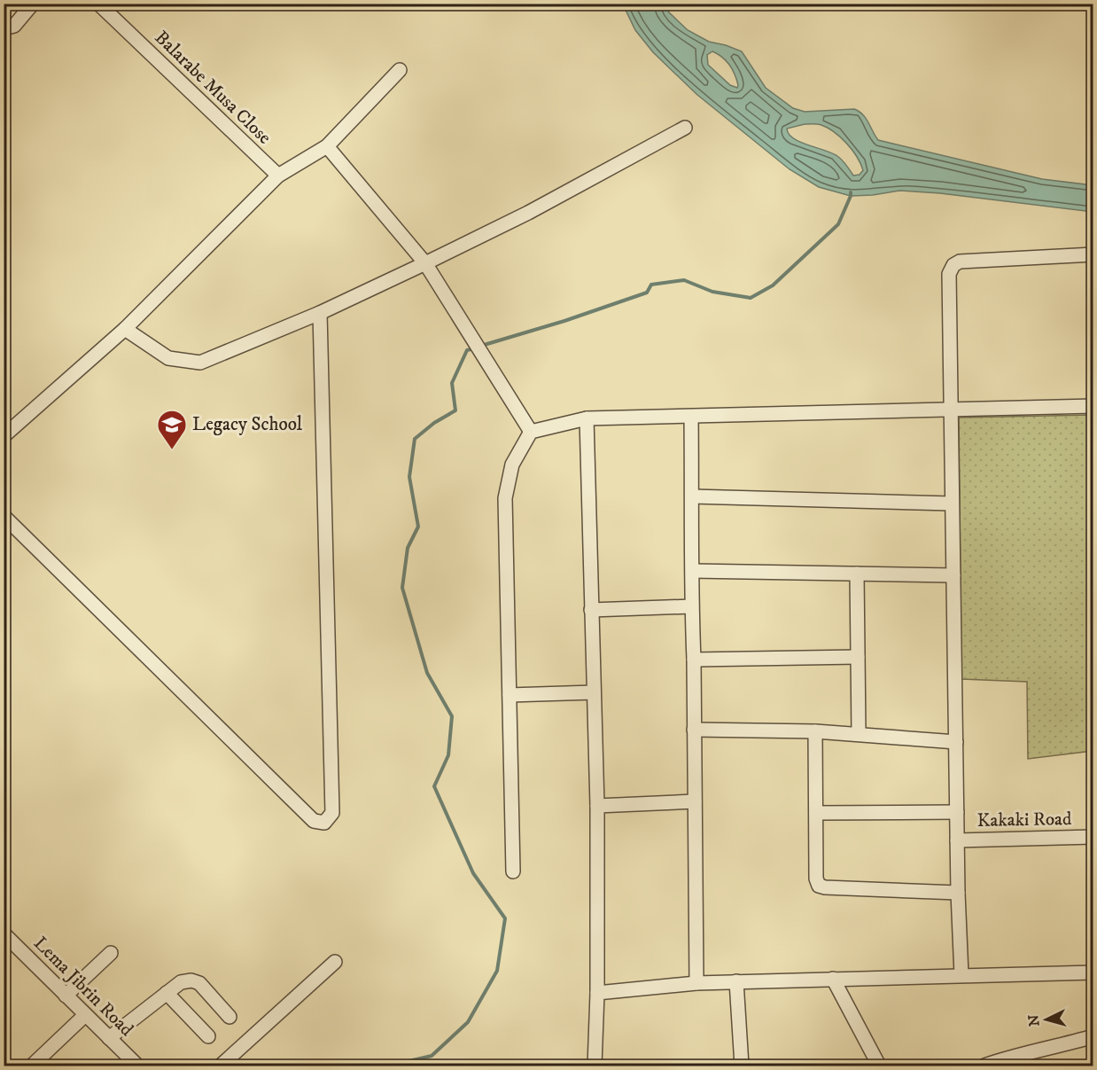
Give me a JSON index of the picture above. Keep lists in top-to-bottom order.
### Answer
{
  "streets": {
    "street": ["Balarabe Musa Close", "Kakaki Road", "Lema Jibrin Road"]
  },
  "places": {
    "school or university": ["Legacy School"]
  },
  "north": "left"
}
